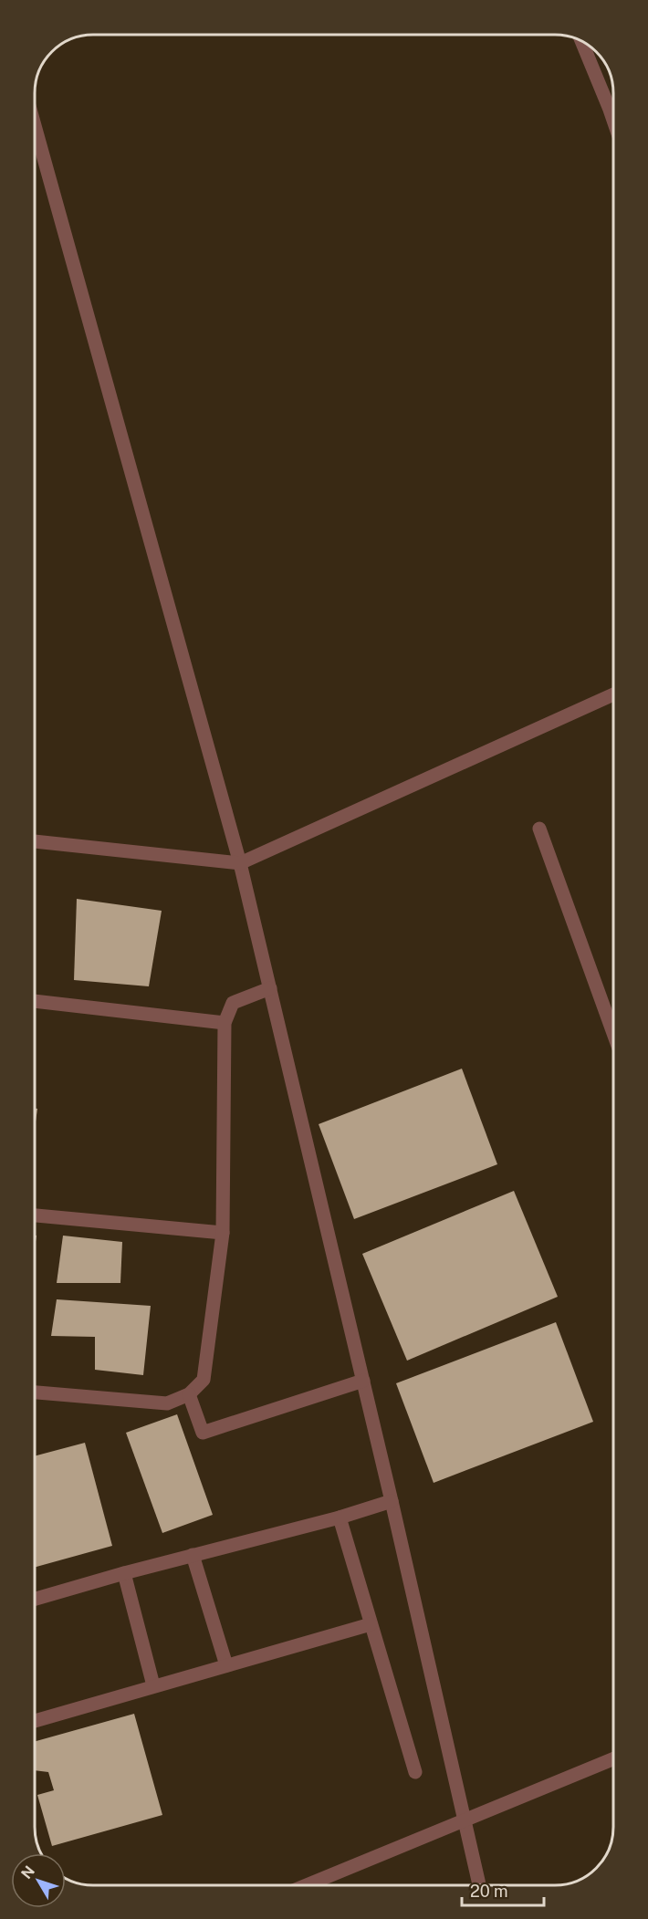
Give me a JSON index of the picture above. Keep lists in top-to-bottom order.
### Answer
{
  "scale_bar": "20 m",
  "north": "top left"
}
